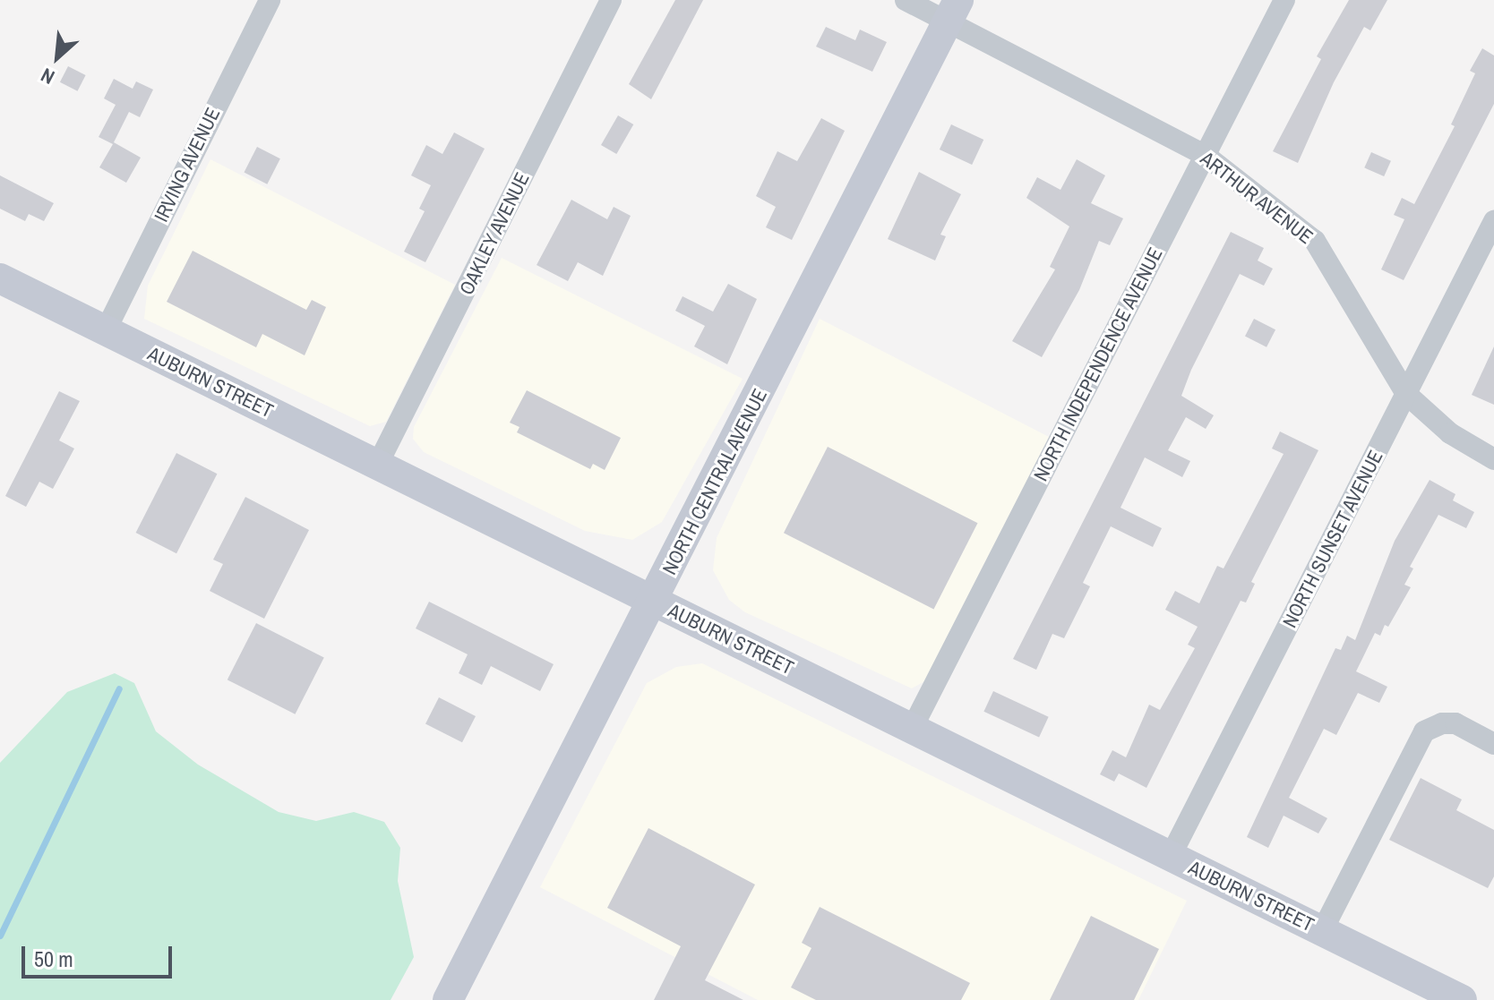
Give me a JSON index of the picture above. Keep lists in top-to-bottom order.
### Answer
{
  "streets": {
    "main road": ["AUBURN STREET", "NORTH CENTRAL AVENUE"],
    "street": [
      "IRVING AVENUE",
      "ARTHUR AVENUE",
      "OAKLEY AVENUE",
      "NORTH INDEPENDENCE AVENUE",
      "NORTH SUNSET AVENUE"
    ]
  },
  "crossings": [
    ["IRVING AVENUE", "AUBURN STREET"],
    ["ARTHUR AVENUE", "NORTH INDEPENDENCE AVENUE"],
    ["ARTHUR AVENUE", "NORTH CENTRAL AVENUE"],
    ["ARTHUR AVENUE", "NORTH SUNSET AVENUE"],
    ["OAKLEY AVENUE", "AUBURN STREET"],
    ["NORTH INDEPENDENCE AVENUE", "AUBURN STREET"],
    ["AUBURN STREET", "NORTH CENTRAL AVENUE"],
    ["AUBURN STREET", "NORTH SUNSET AVENUE"]
  ],
  "scale_bar": "50 m",
  "north": "bottom left"
}
